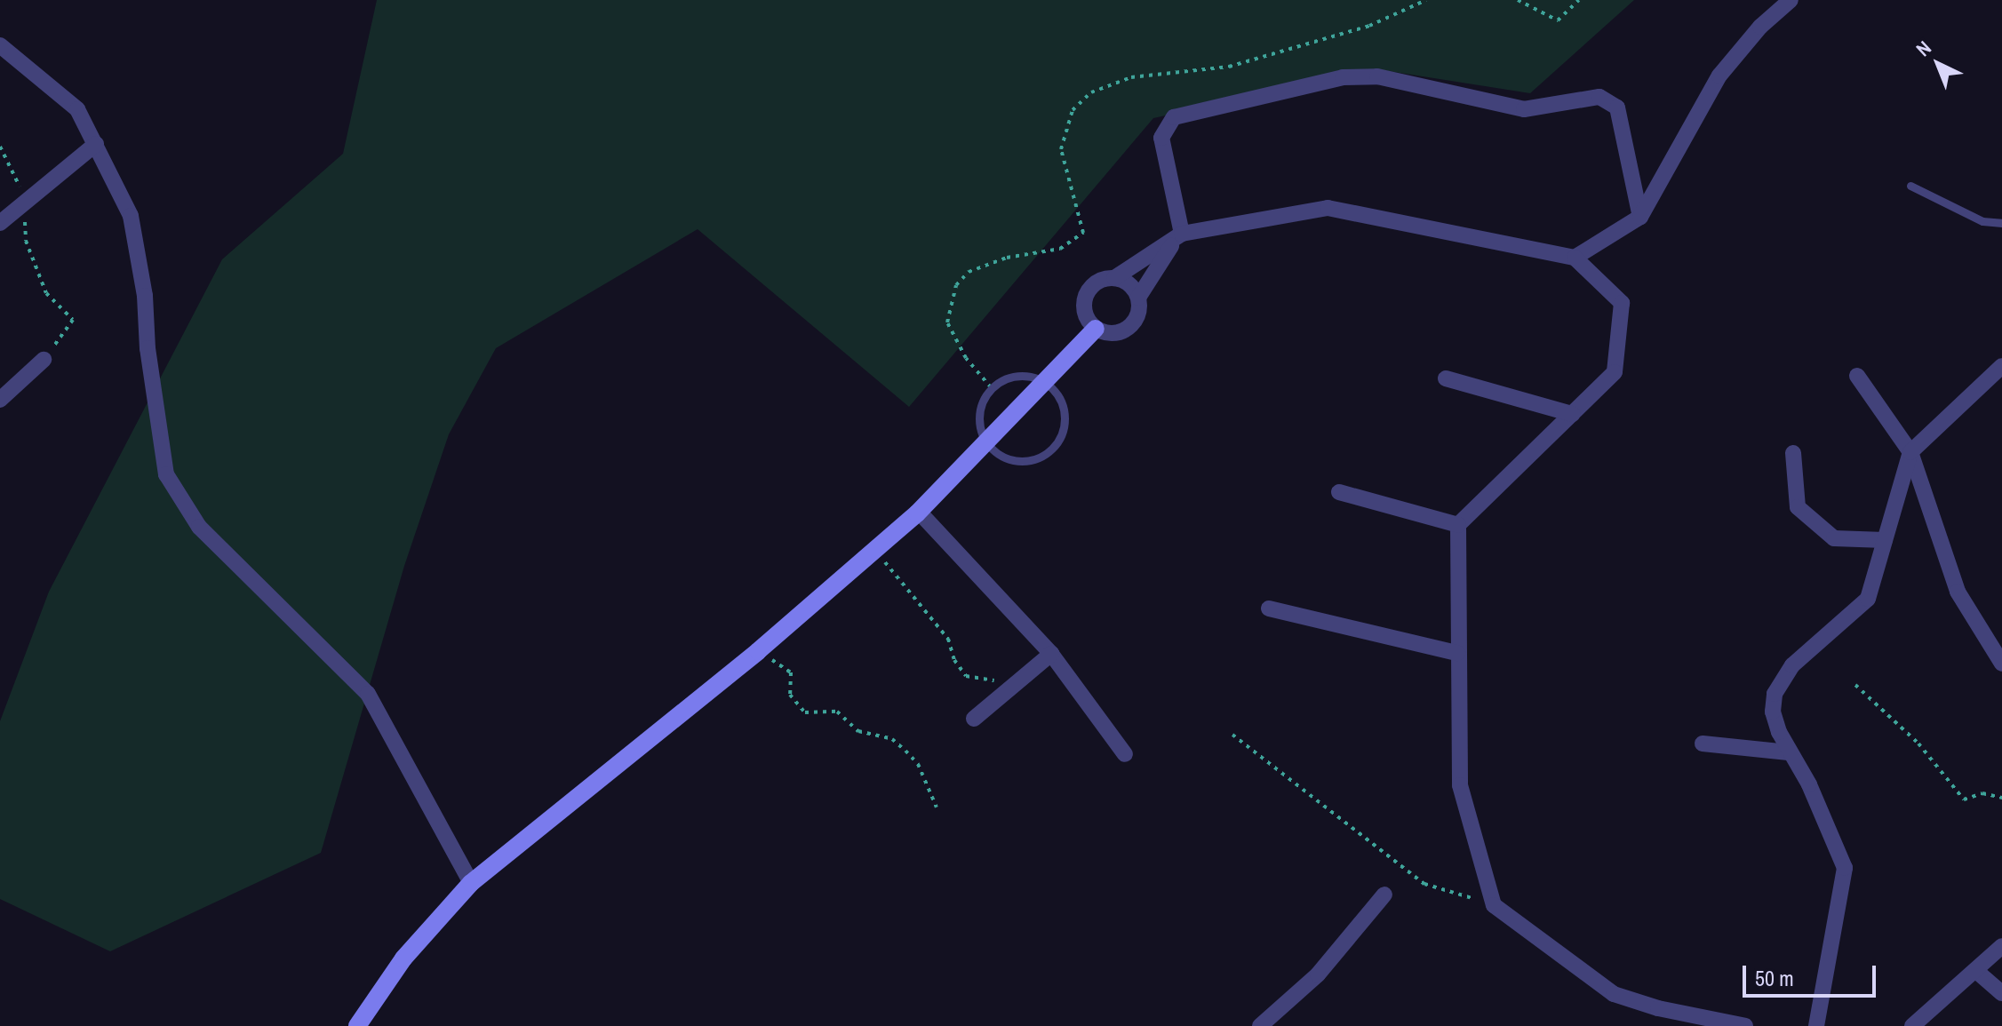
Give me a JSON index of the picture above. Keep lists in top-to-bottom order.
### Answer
{
  "scale_bar": "50 m",
  "north": "top left"
}
